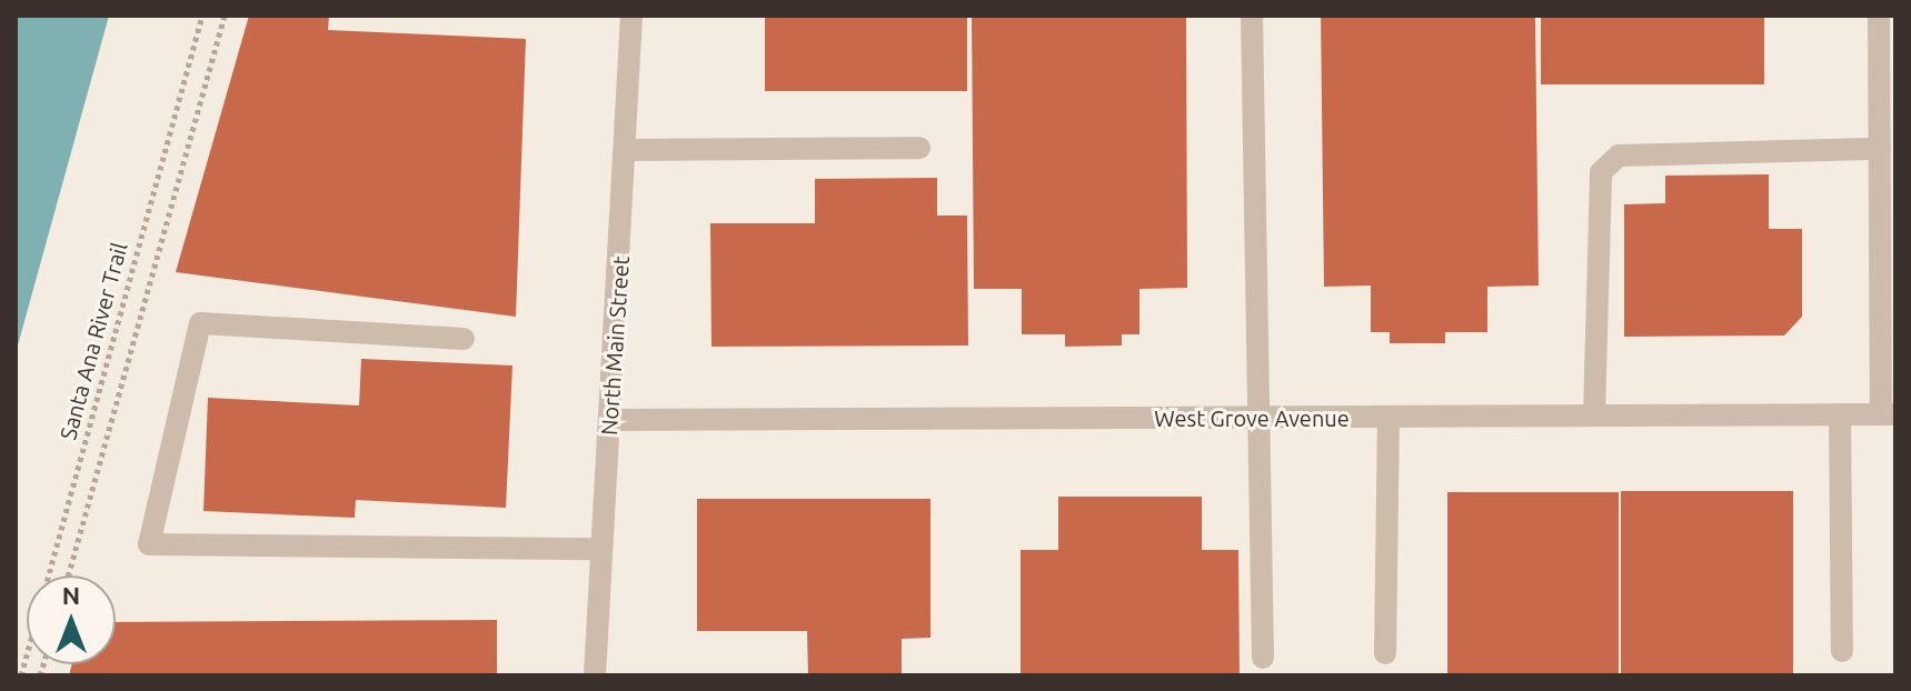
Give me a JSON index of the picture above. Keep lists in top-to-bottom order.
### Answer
{
  "streets": {
    "street": ["North Main Street", "West Grove Avenue"],
    "path": ["Santa Ana River Trail"]
  },
  "crossings": [
    ["North Main Street", "West Grove Avenue"]
  ],
  "north": "top"
}
